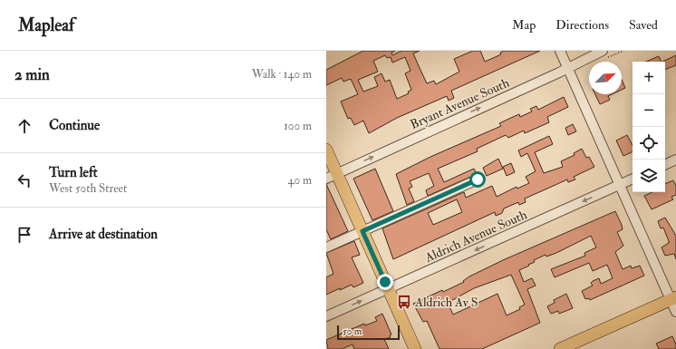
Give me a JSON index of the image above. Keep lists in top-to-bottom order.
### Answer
{
  "streets": {
    "street": ["Bryant Avenue South", "Aldrich Avenue South"]
  },
  "places": {
    "bus stop": ["Aldrich Av S"]
  },
  "scale_bar": "50 m",
  "north": "top right",
  "page": {
    "header": "Mapleaf",
    "nav": ["Map", "Directions", "Saved"],
    "heading": ["2 min", "Walk · 140 m"],
    "map_buttons": ["+", "−"],
    "list": [
      ["Continue", "100 m"],
      ["Turn left", "West 50th Street", "40 m"],
      "Arrive at destination"
    ],
    "scale": "50 m"
  }
}
